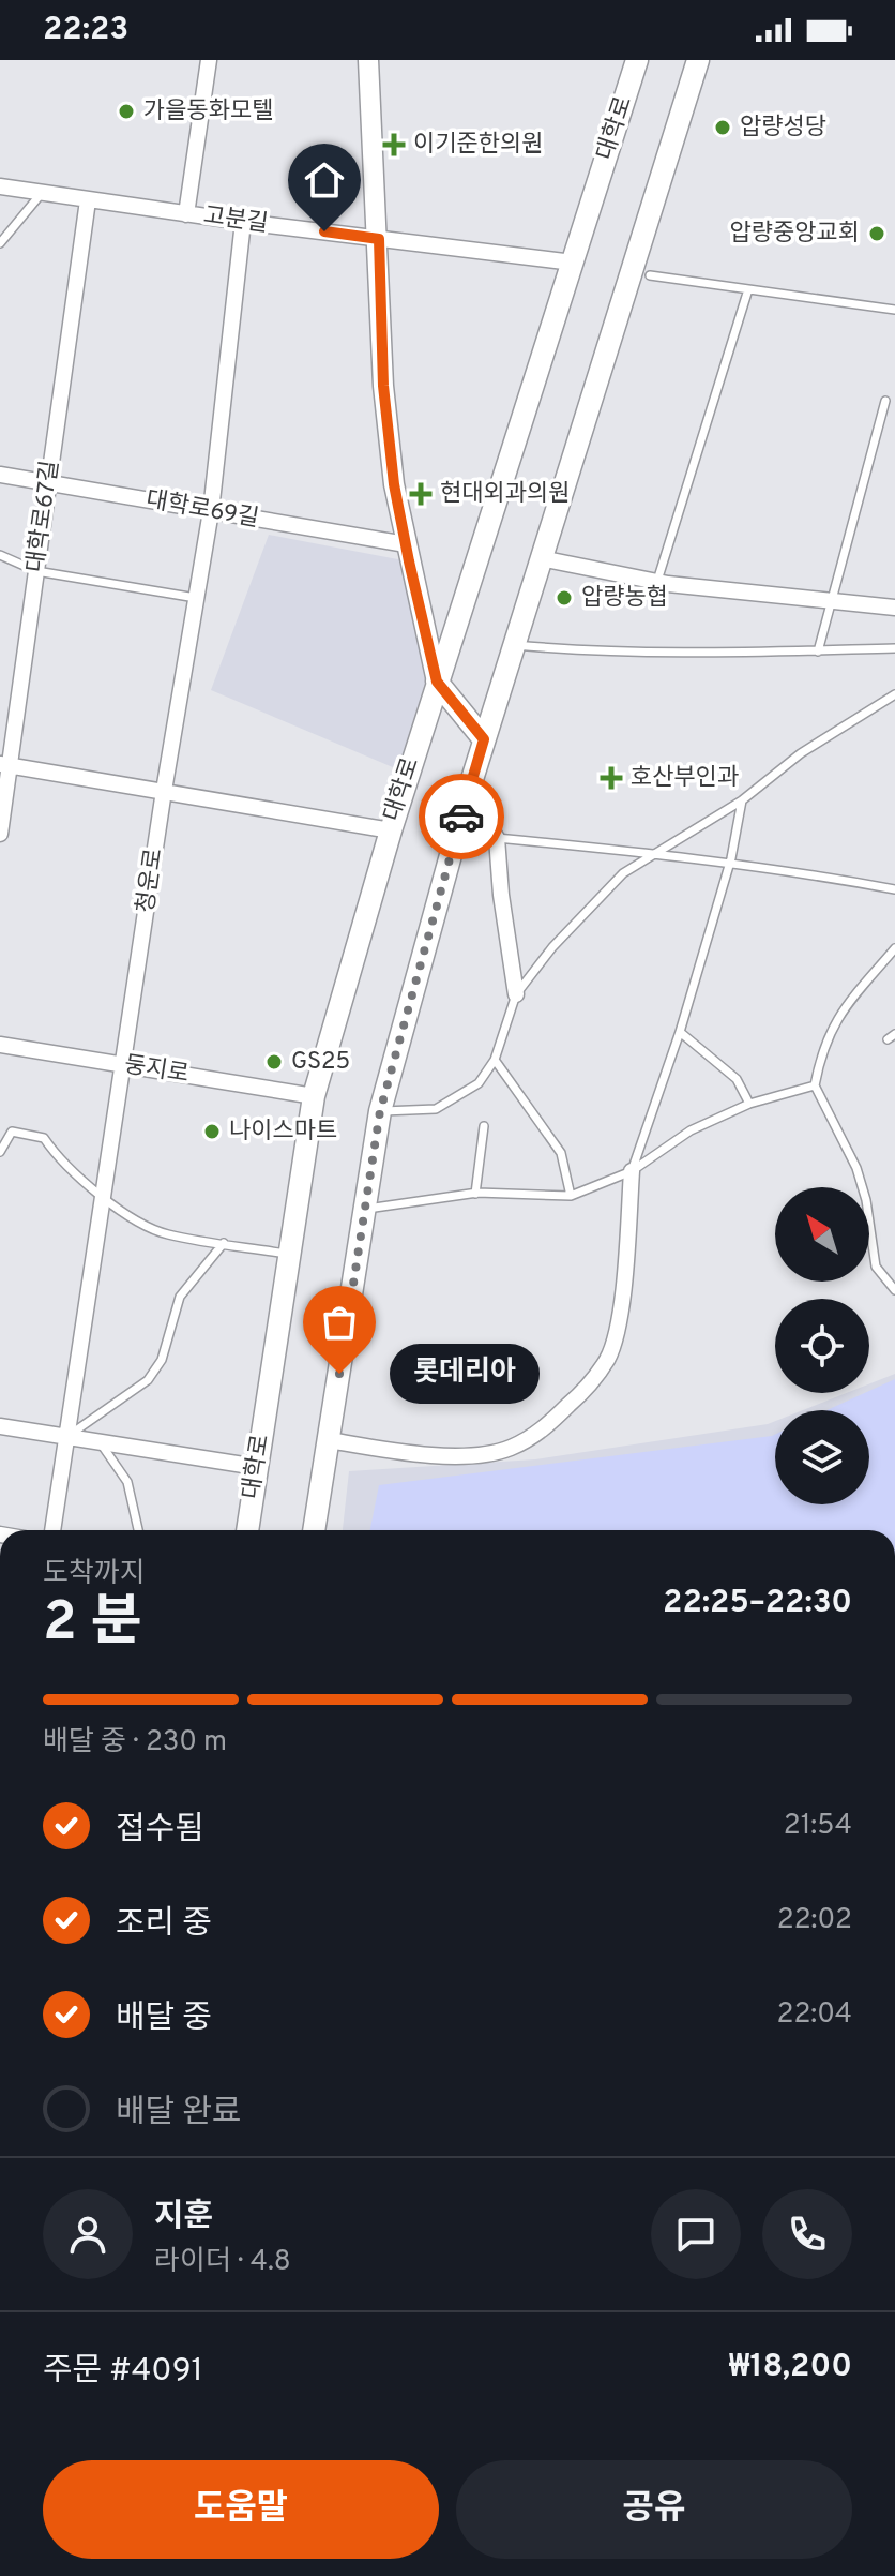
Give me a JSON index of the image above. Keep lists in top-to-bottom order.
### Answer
{
  "streets": {
    "main road": ["대학로"],
    "street": [
      "고분길",
      "대학로69길",
      "대학로67길",
      "청운로",
      "둥지로"
    ]
  },
  "crossings": [
    ["대학로", "고분길"],
    ["대학로", "둥지로"],
    ["고분길", "대학로67길"],
    ["고분길", "청운로"],
    ["대학로69길", "대학로67길"],
    ["대학로69길", "청운로"],
    ["청운로", "둥지로"]
  ],
  "places": {
    "other": [
      "가을동화모텔",
      "압량성당",
      "압량중앙교회",
      "압량농협",
      "GS25",
      "나이스마트",
      "롯데리아"
    ],
    "health": ["이기준한의원", "현대외과의원", "호산부인과"]
  },
  "north": "top left",
  "page": {
    "status": "22:23",
    "bubble": "롯데리아",
    "heading": ["2 분", "도착까지", "22:25–22:30"],
    "panel": [
      "지훈",
      "라이더 · 4.8",
      "주문 #4091",
      "₩18,200"
    ],
    "bar": "배달 중 · 230 m",
    "list": [
      ["접수됨", "21:54"],
      ["조리 중", "22:02"],
      ["배달 중", "22:04"],
      "배달 완료"
    ],
    "buttons": ["도움말", "공유"]
  }
}
